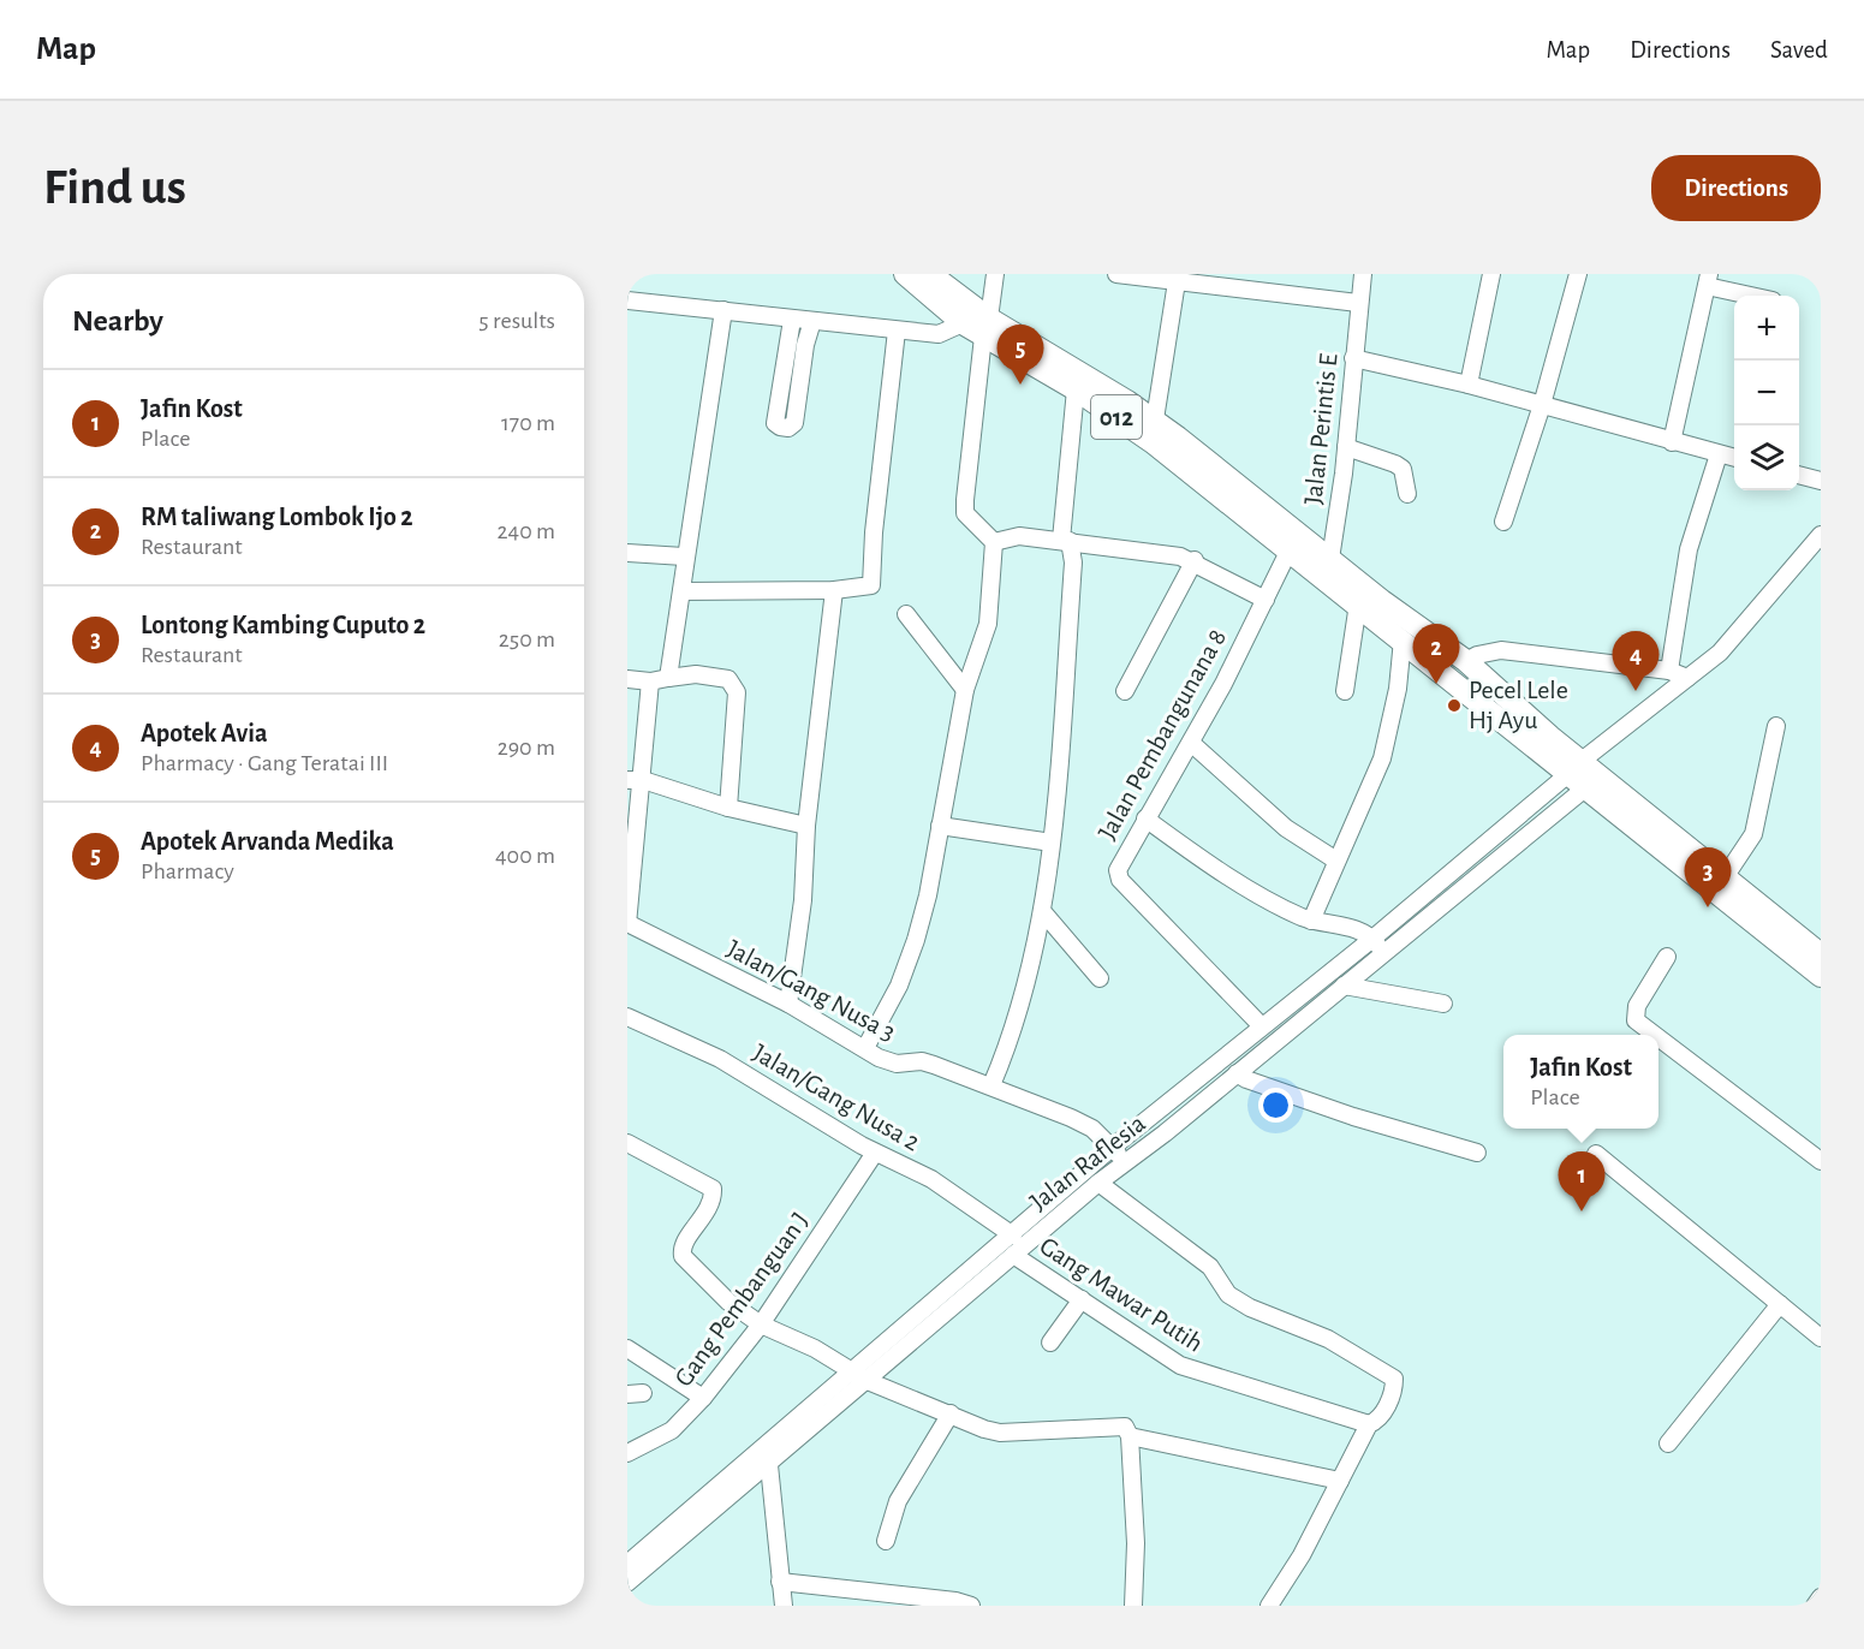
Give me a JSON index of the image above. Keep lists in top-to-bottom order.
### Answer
{
  "streets": {
    "main road": ["012"],
    "street": [
      "Jalan Perintis E",
      "Jalan Pembangunana 8",
      "Jalan/Gang Nusa 3",
      "Jalan/Gang Nusa 2",
      "Jalan Raflesia",
      "Gang Mawar Putih",
      "Gang Pembanguan J"
    ]
  },
  "crossings": [
    ["012", "Jalan Perintis E"],
    ["012", "Jalan Pembangunana 8"],
    ["Jalan Pembangunana 8", "Jalan Raflesia"],
    ["Jalan/Gang Nusa 3", "Jalan Raflesia"],
    ["Jalan/Gang Nusa 2", "Jalan Raflesia"],
    ["Jalan/Gang Nusa 2", "Gang Pembanguan J"],
    ["Jalan Raflesia", "Gang Mawar Putih"]
  ],
  "places": ["Pecel Lele Hj Ayu"],
  "page": {
    "header": "Map",
    "nav": ["Map", "Directions", "Saved"],
    "buttons": "Directions",
    "title": "Find us",
    "heading": ["Nearby", "5 results"],
    "map_buttons": ["+", "−"],
    "pins": [
      "5",
      "2",
      "4",
      "3",
      "1"
    ],
    "list": [
      {
        "mark": "1",
        "name": "Jafin Kost",
        "note": "Place",
        "value": "170 m"
      },
      {
        "mark": "2",
        "name": "RM taliwang Lombok Ijo 2",
        "note": "Restaurant",
        "value": "240 m"
      },
      {
        "mark": "3",
        "name": "Lontong Kambing Cuputo 2",
        "note": "Restaurant",
        "value": "250 m"
      },
      {
        "mark": "4",
        "name": "Apotek Avia",
        "note": "Pharmacy · Gang Teratai III",
        "value": "290 m"
      },
      {
        "mark": "5",
        "name": "Apotek Arvanda Medika",
        "note": "Pharmacy",
        "value": "400 m"
      }
    ],
    "popup": ["Jafin Kost", "Place"]
  }
}
